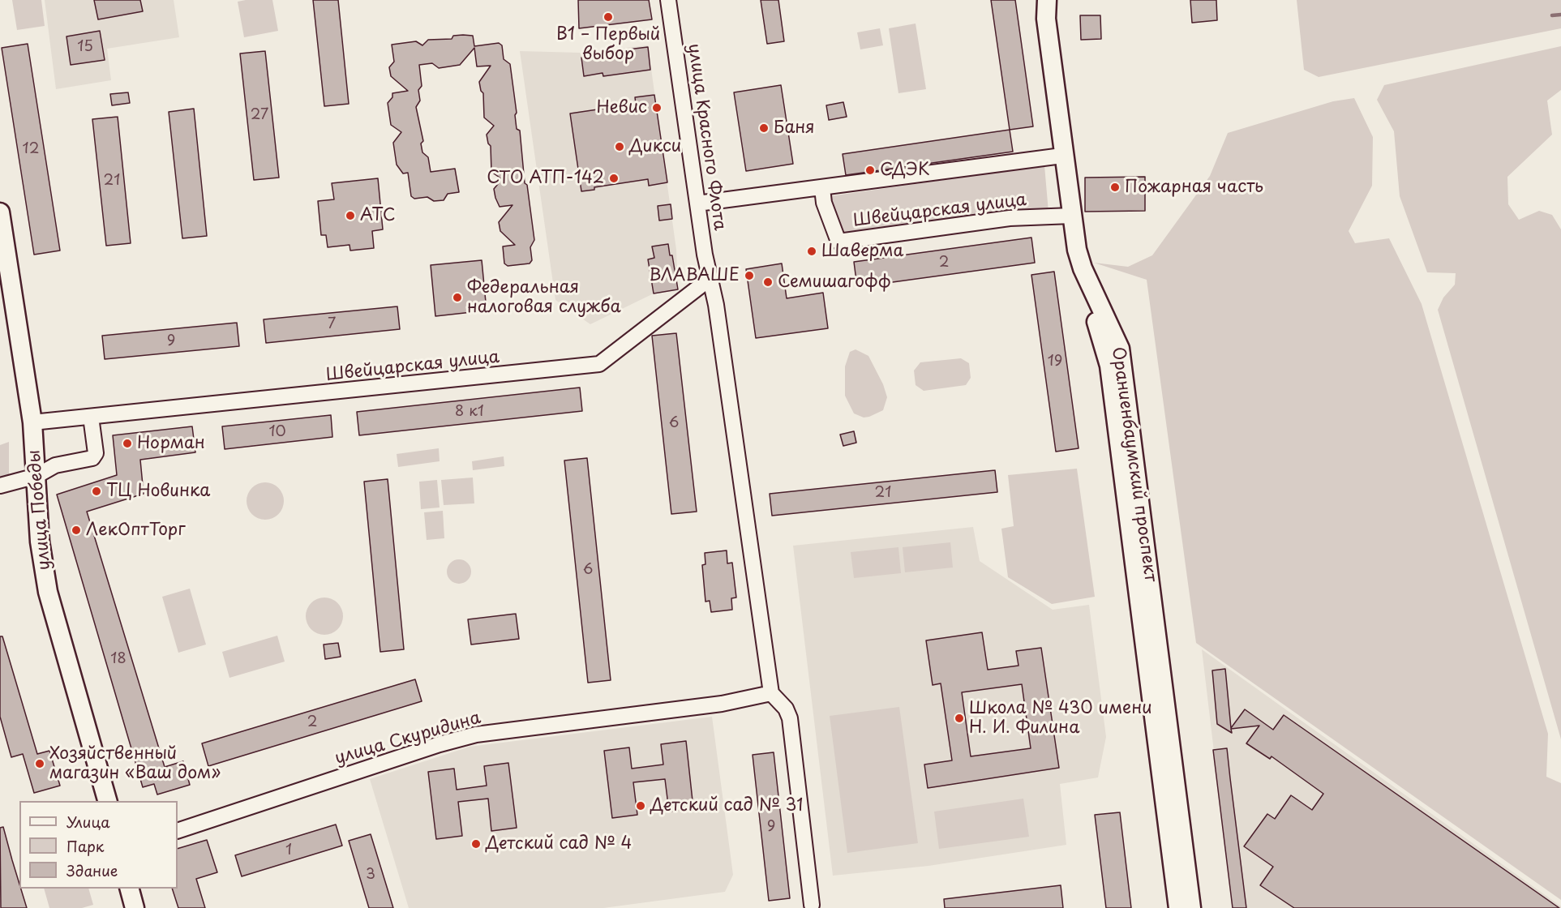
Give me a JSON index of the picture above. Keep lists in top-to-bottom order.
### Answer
{
  "streets": {
    "main road": ["Ораниенбаумский проспект", "улица Победы"],
    "street": ["улица Красного Флота", "Швейцарская улица", "улица Скуридина"]
  },
  "crossings": [
    ["улица Красного Флота", "Швейцарская улица"],
    ["улица Красного Флота", "улица Скуридина"],
    ["Швейцарская улица", "Ораниенбаумский проспект"],
    ["Швейцарская улица", "улица Победы"]
  ],
  "places": [
    "В1 – Первый выбор",
    "Невис",
    "Баня",
    "Дикси",
    "СДЭК",
    "СТО АТП-142",
    "Пожарная часть",
    "АТС",
    "Шаверма",
    "ВЛАВАШЕ",
    "Семишагофф",
    "Федеральная налоговая служба",
    "Норман",
    "ТЦ Новинка",
    "ЛекОптТорг",
    "Школа № 430 имени Н. И. Филина",
    "Хозяйственный магазин «Ваш дом»",
    "Детский сад № 31",
    "Детский сад № 4"
  ],
  "house_numbers": [
    "15",
    "27",
    "12",
    "21",
    "2",
    "7",
    "9",
    "19",
    "8 к1",
    "6",
    "10",
    "21",
    "6",
    "18",
    "2",
    "9",
    "1",
    "3"
  ],
  "legend": ["Улица", "Парк", "Здание"]
}
